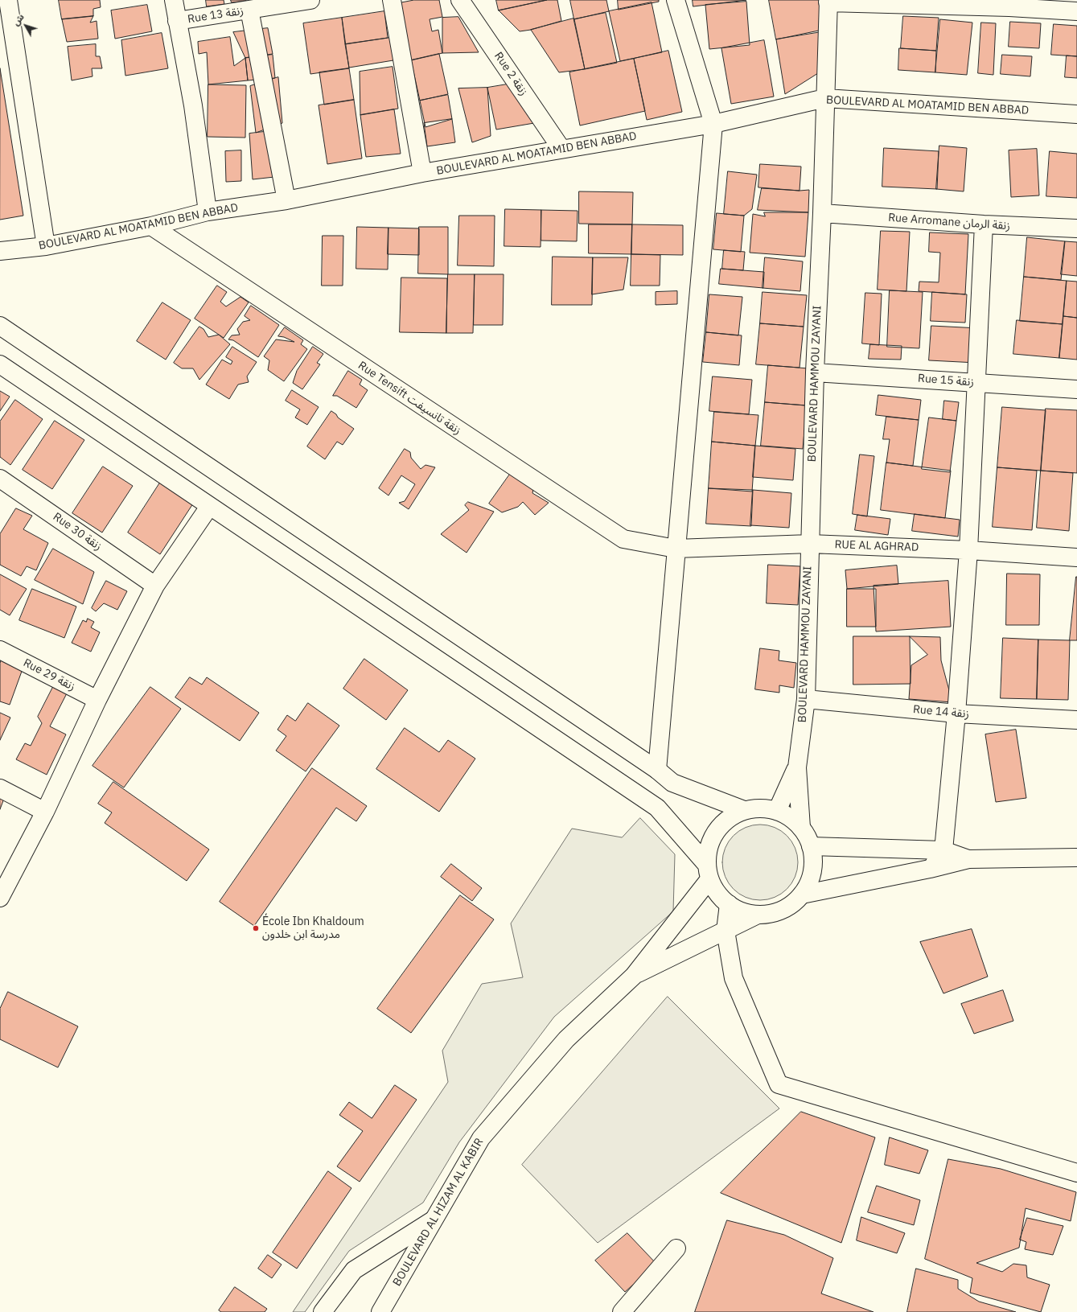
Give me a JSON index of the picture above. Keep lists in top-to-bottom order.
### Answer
{
  "streets": {
    "street": [
      "Rue 13 زنقة",
      "Rue 2 زنقة",
      "BOULEVARD AL MOATAMID BEN ABBAD",
      "Rue Arromane زنقة الرمان",
      "Rue 15 زنقة",
      "BOULEVARD HAMMOU ZAYANI",
      "Rue Tensift زنقة تانسيفت",
      "Rue 30 زنقة",
      "RUE AL AGHRAD",
      "Rue 29 زنقة",
      "Rue 14 زنقة",
      "BOULEVARD AL HIZAM AL KABIR"
    ]
  },
  "crossings": [
    ["Rue 2 زنقة", "BOULEVARD AL MOATAMID BEN ABBAD"],
    ["BOULEVARD AL MOATAMID BEN ABBAD", "BOULEVARD HAMMOU ZAYANI"],
    ["BOULEVARD AL MOATAMID BEN ABBAD", "Rue Tensift زنقة تانسيفت"],
    ["Rue Arromane زنقة الرمان", "BOULEVARD HAMMOU ZAYANI"],
    ["Rue 15 زنقة", "BOULEVARD HAMMOU ZAYANI"],
    ["BOULEVARD HAMMOU ZAYANI", "RUE AL AGHRAD"],
    ["BOULEVARD HAMMOU ZAYANI", "Rue 14 زنقة"],
    ["Rue Tensift زنقة تانسيفت", "RUE AL AGHRAD"]
  ],
  "places": ["École Ibn Khaldoum مدرسة ابن خلدون"],
  "north": "top left"
}
